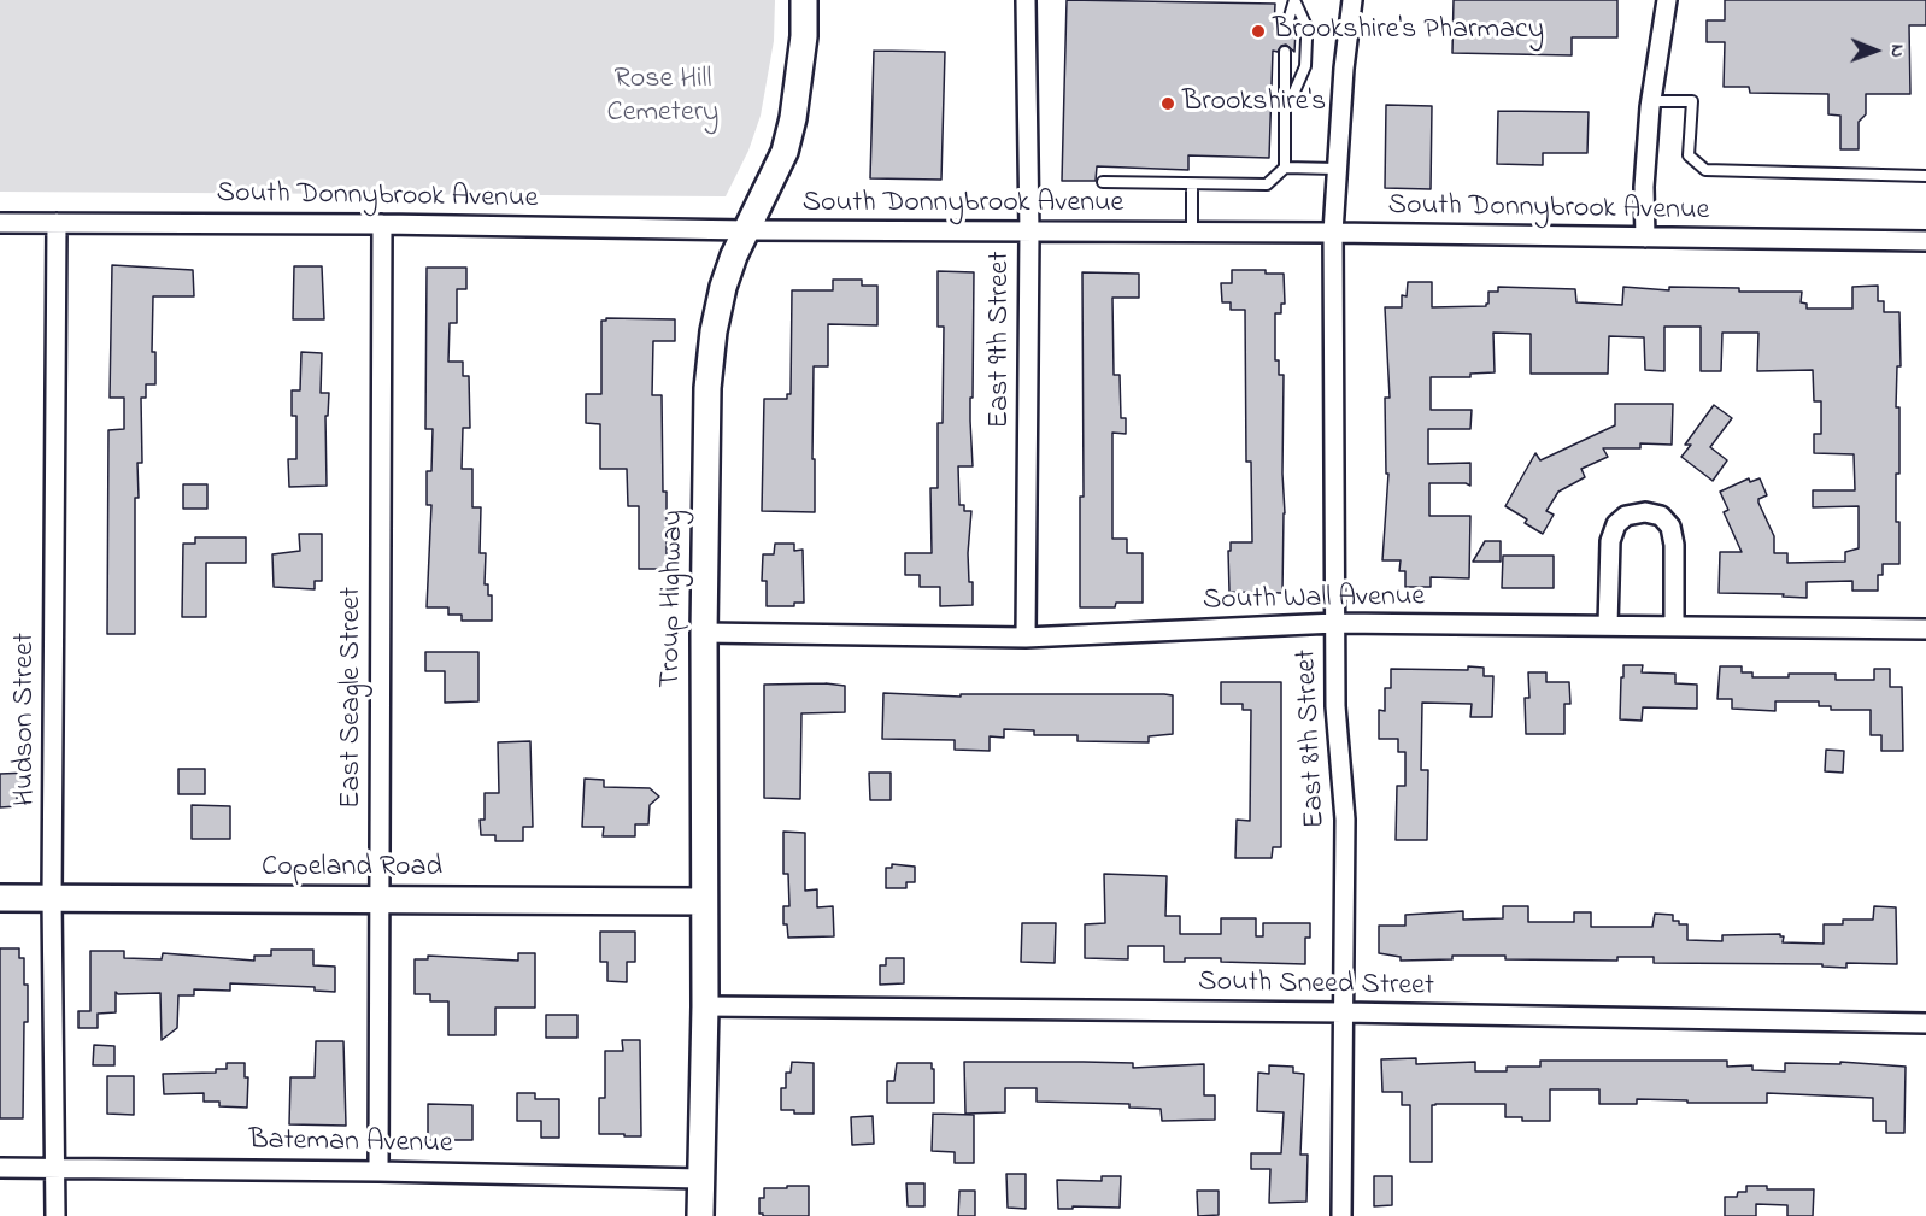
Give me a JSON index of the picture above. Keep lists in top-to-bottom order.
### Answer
{
  "streets": {
    "main road": ["Troup Highway", "Copeland Road"],
    "street": [
      "South Donnybrook Avenue",
      "East 9th Street",
      "South Wall Avenue",
      "East Seagle Street",
      "Hudson Street",
      "East 8th Street",
      "South Sneed Street",
      "Bateman Avenue"
    ]
  },
  "crossings": [
    ["South Donnybrook Avenue", "East 9th Street"],
    ["South Donnybrook Avenue", "Troup Highway"],
    ["South Donnybrook Avenue", "East Seagle Street"],
    ["South Donnybrook Avenue", "Hudson Street"],
    ["South Donnybrook Avenue", "East 8th Street"],
    ["East 9th Street", "South Wall Avenue"],
    ["Troup Highway", "South Wall Avenue"],
    ["Troup Highway", "Copeland Road"],
    ["Troup Highway", "South Sneed Street"],
    ["Troup Highway", "Bateman Avenue"],
    ["South Wall Avenue", "East 8th Street"],
    ["East Seagle Street", "Copeland Road"],
    ["East Seagle Street", "Bateman Avenue"],
    ["Hudson Street", "Copeland Road"],
    ["Hudson Street", "Bateman Avenue"],
    ["East 8th Street", "South Sneed Street"]
  ],
  "parks": ["Rose Hill Cemetery"],
  "places": ["Brookshire's Pharmacy", "Brookshire's"],
  "north": "right"
}
